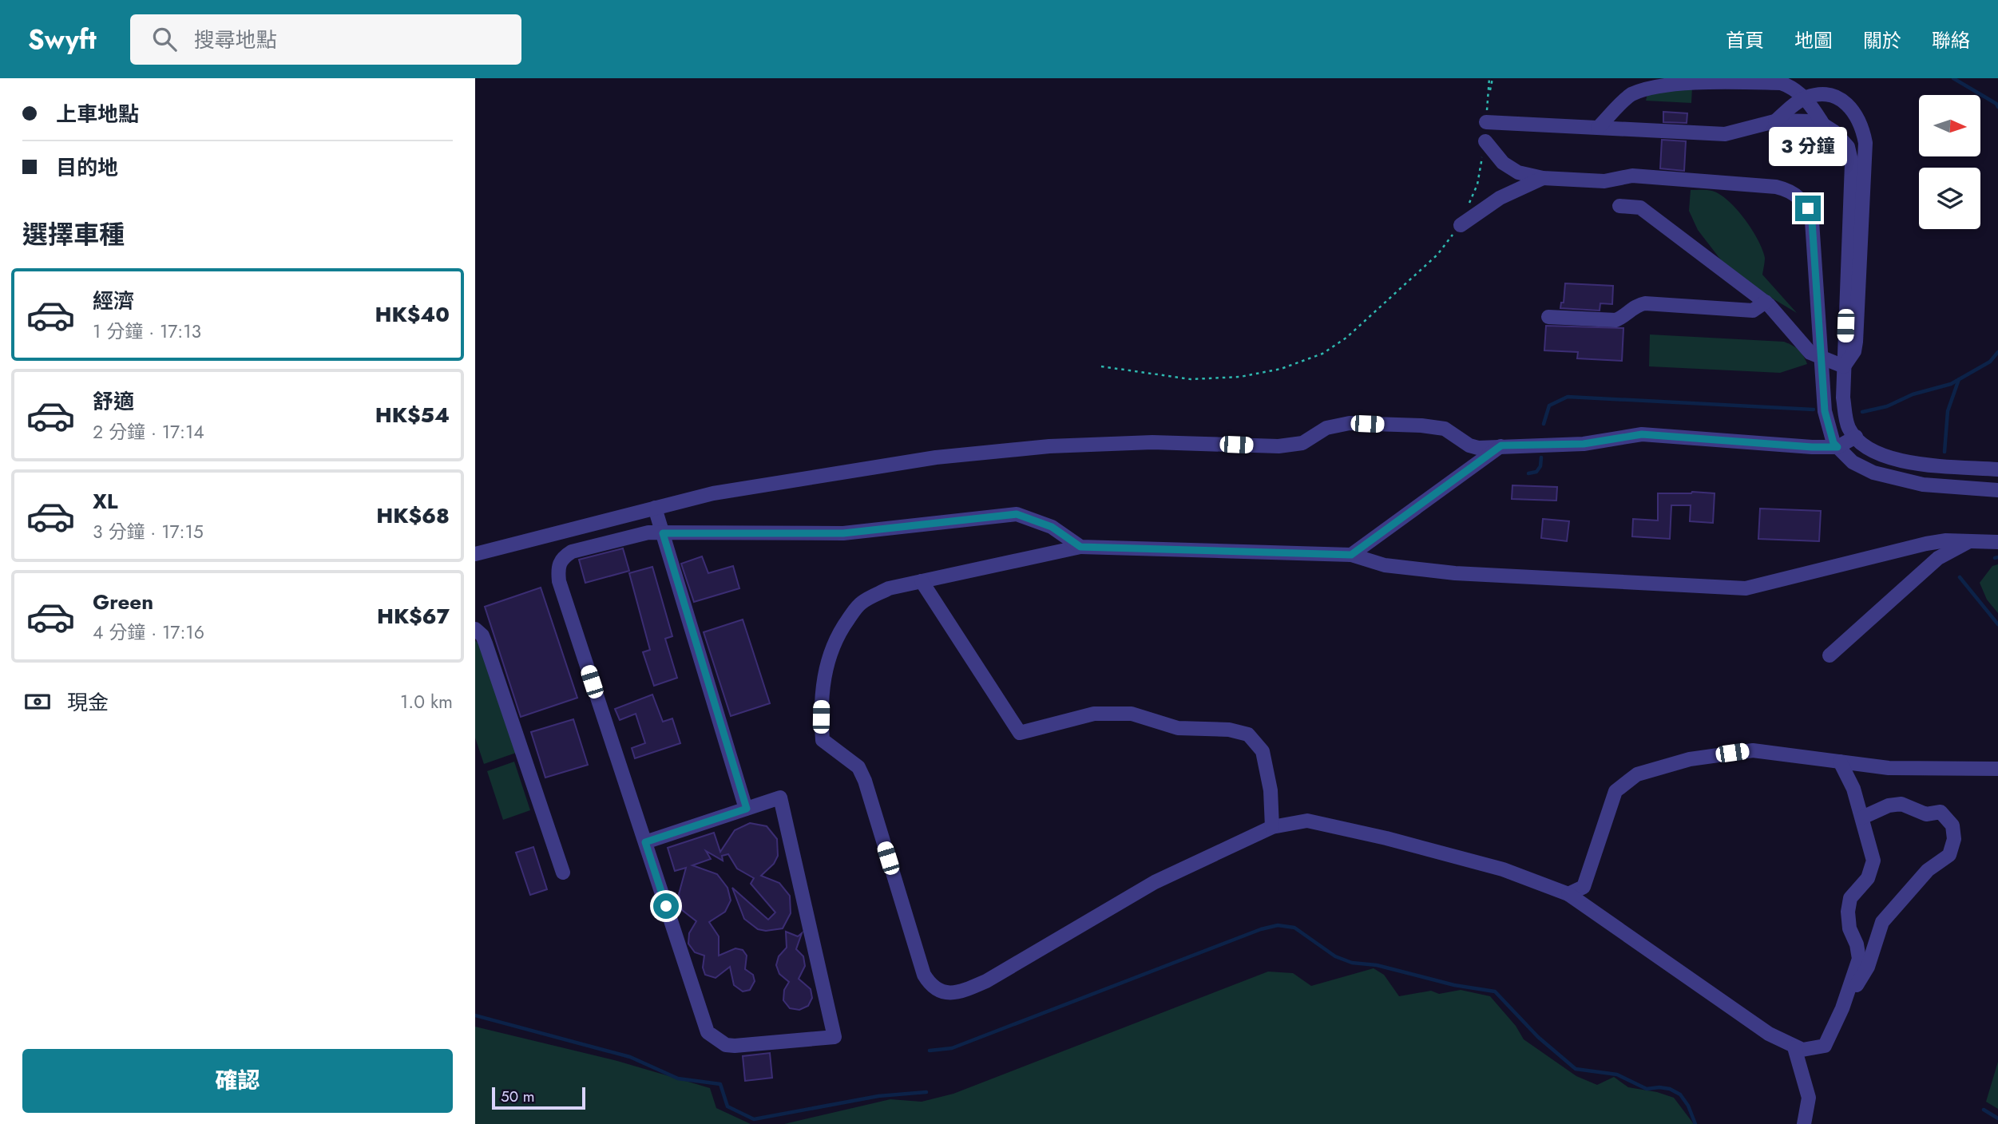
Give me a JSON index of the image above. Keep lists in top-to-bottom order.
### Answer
{
  "scale_bar": "50 m",
  "north": "right",
  "page": {
    "header": "Swyft",
    "search": "搜尋地點",
    "nav": [
      "首頁",
      "地圖",
      "關於",
      "聯絡"
    ],
    "banner": ["上車地點", "目的地"],
    "bubble": "3 分鐘",
    "heading": "選擇車種",
    "list": [
      {
        "name": "經濟",
        "note": "1 分鐘 · 17:13",
        "value": "HK$40"
      },
      {
        "name": "舒適",
        "note": "2 分鐘 · 17:14",
        "value": "HK$54"
      },
      {
        "name": "XL",
        "note": "3 分鐘 · 17:15",
        "value": "HK$68"
      },
      {
        "name": "Green",
        "note": "4 分鐘 · 17:16",
        "value": "HK$67"
      }
    ],
    "pay": ["現金", "1.0 km"],
    "buttons": "確認",
    "scale": "50 m"
  }
}
